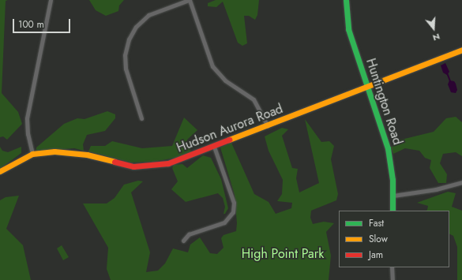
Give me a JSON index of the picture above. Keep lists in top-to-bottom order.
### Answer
{
  "streets": {
    "street": ["Huntington Road", "Hudson Aurora Road"]
  },
  "crossings": [
    ["Huntington Road", "Hudson Aurora Road"]
  ],
  "parks": ["High Point Park"],
  "legend": ["Fast", "Slow", "Jam"],
  "scale_bar": "100 m",
  "north": "bottom"
}
